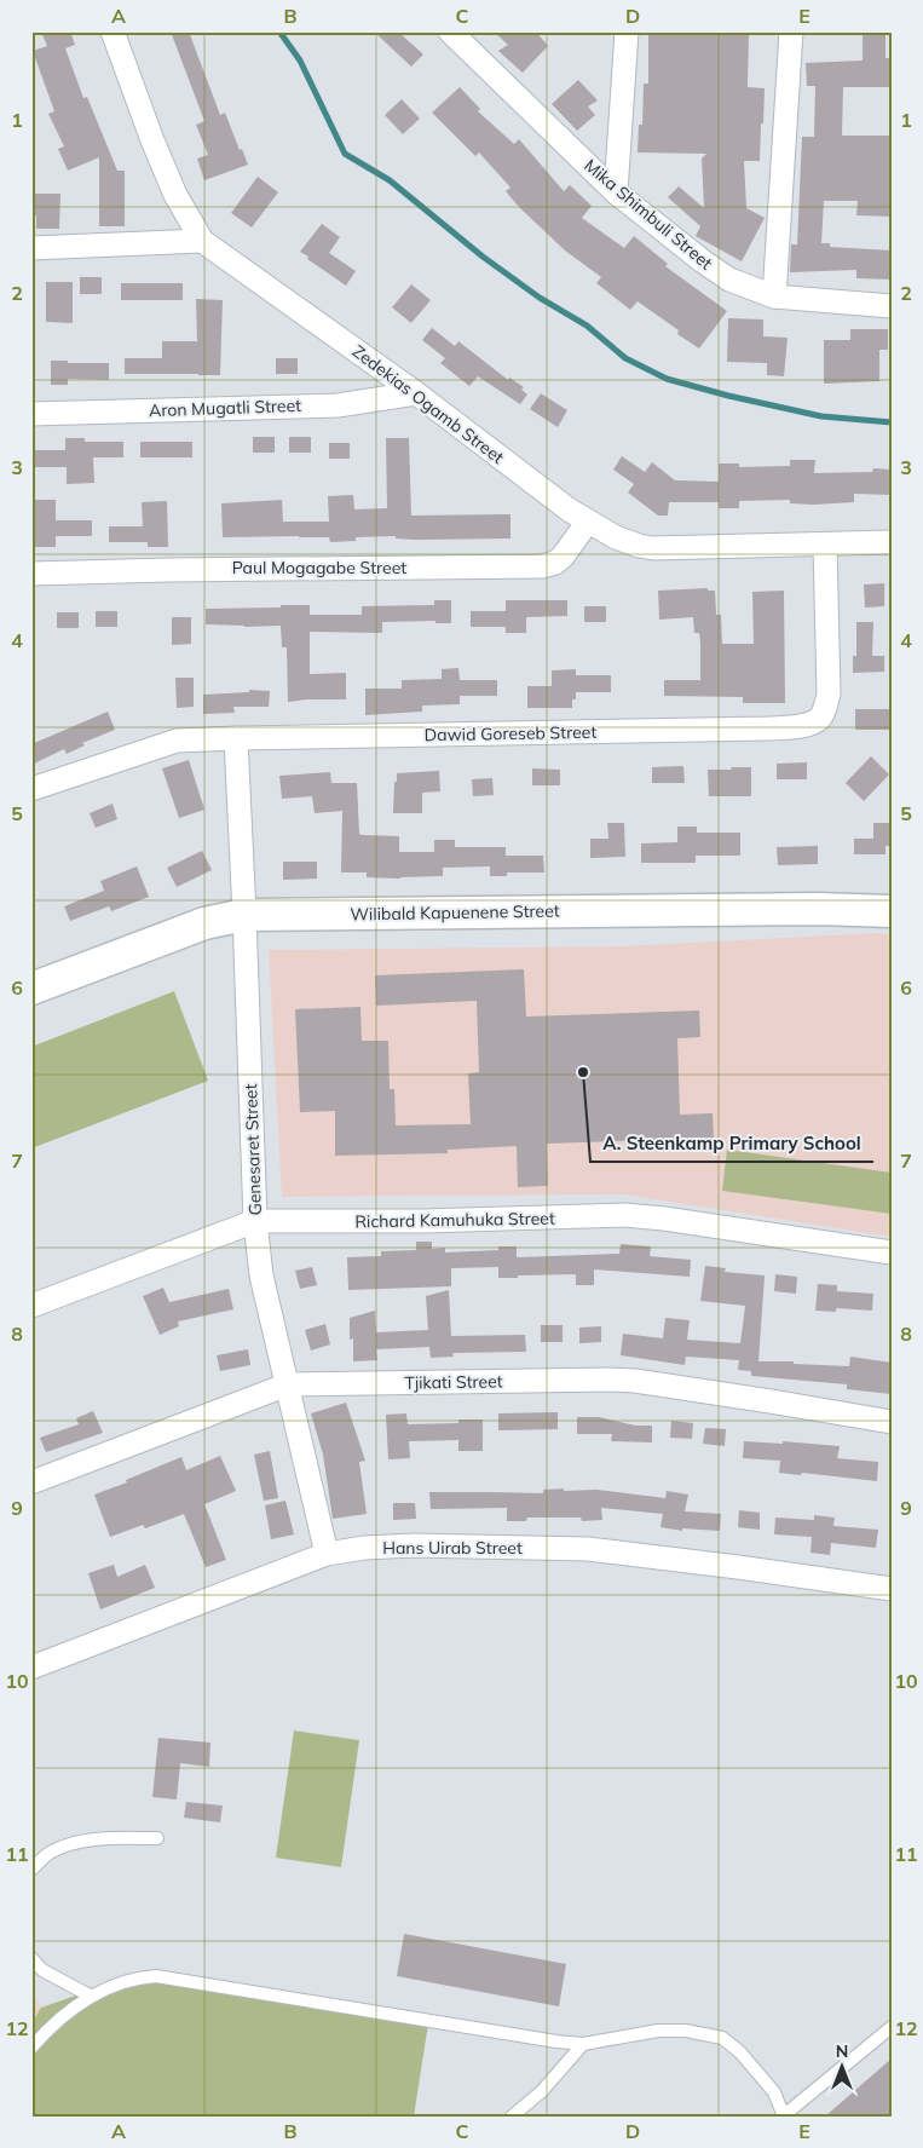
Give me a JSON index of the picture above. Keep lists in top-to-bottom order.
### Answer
{
  "streets": {
    "street": [
      "Mika Shimbuli Street",
      "Zedekias Ogamb Street",
      "Aron Mugatli Street",
      "Paul Mogagabe Street",
      "Dawid Goreseb Street",
      "Wilibald Kapuenene Street",
      "Genesaret Street",
      "Richard Kamuhuka Street",
      "Tjikati Street",
      "Hans Uirab Street"
    ]
  },
  "crossings": [
    ["Zedekias Ogamb Street", "Aron Mugatli Street"],
    ["Zedekias Ogamb Street", "Paul Mogagabe Street"],
    ["Zedekias Ogamb Street", "Dawid Goreseb Street"],
    ["Dawid Goreseb Street", "Genesaret Street"],
    ["Wilibald Kapuenene Street", "Genesaret Street"],
    ["Genesaret Street", "Richard Kamuhuka Street"],
    ["Genesaret Street", "Tjikati Street"],
    ["Genesaret Street", "Hans Uirab Street"]
  ],
  "places": ["A. Steenkamp Primary School"],
  "north": "top",
  "grid": {
    "columns": [
      "A",
      "B",
      "C",
      "D",
      "E"
    ],
    "rows": [
      "1",
      "2",
      "3",
      "4",
      "5",
      "6",
      "7",
      "8",
      "9",
      "10",
      "11",
      "12"
    ]
  }
}
